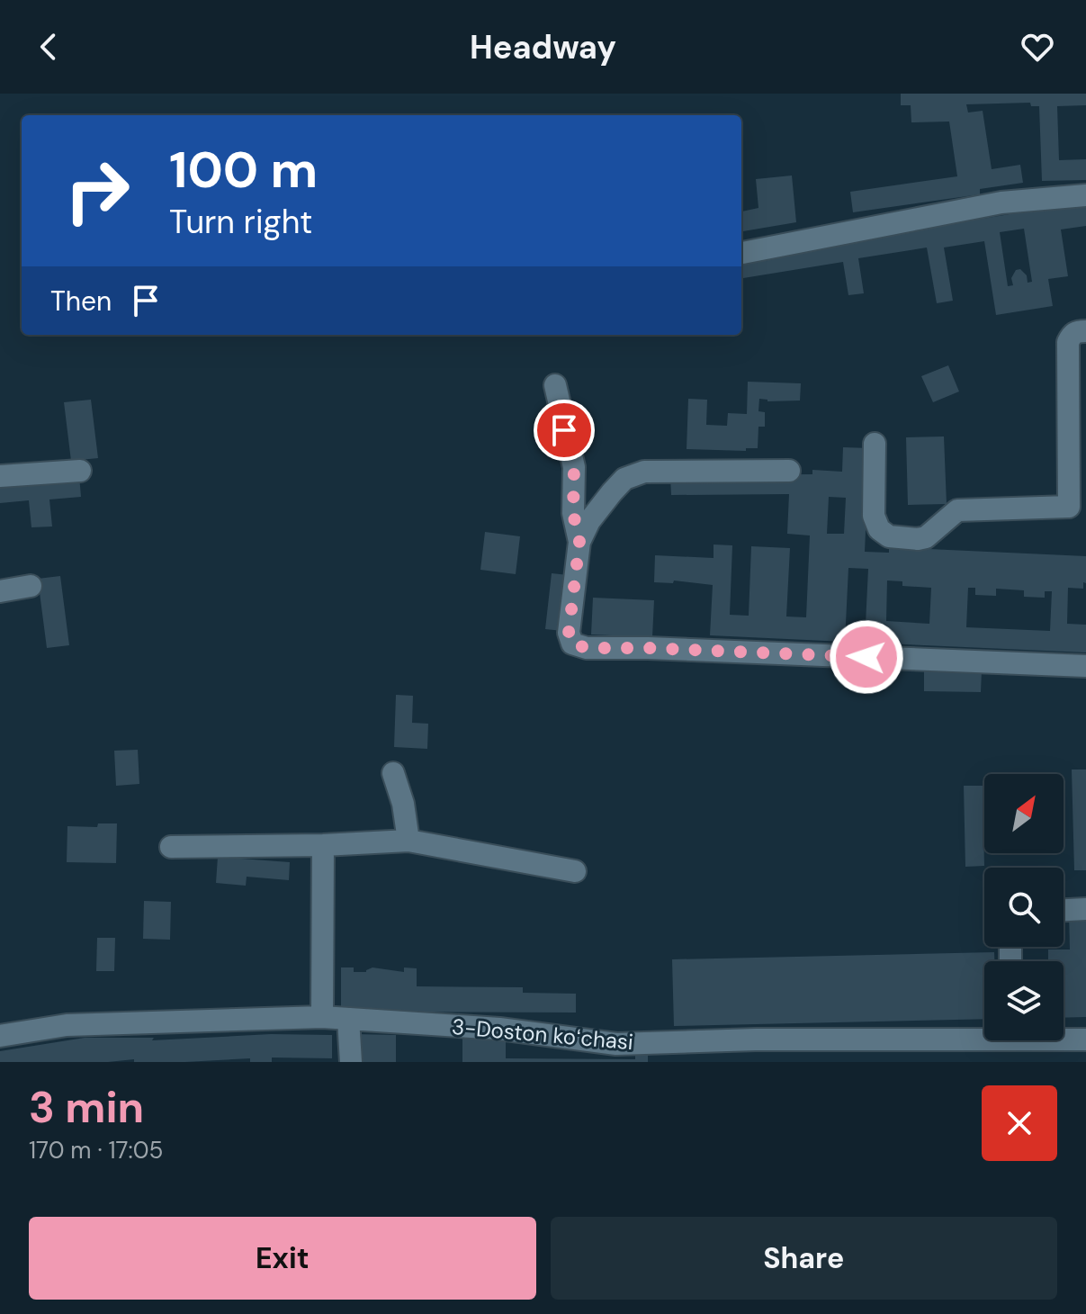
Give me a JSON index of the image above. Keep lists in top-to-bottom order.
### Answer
{
  "streets": {
    "street": ["3-Doston koʻchasi"]
  },
  "north": "top right",
  "page": {
    "header": "Headway",
    "turn": ["100 m", "Turn right"],
    "then": "Then",
    "heading": ["3 min", "170 m · 17:05"],
    "buttons": ["Exit", "Share"]
  }
}
